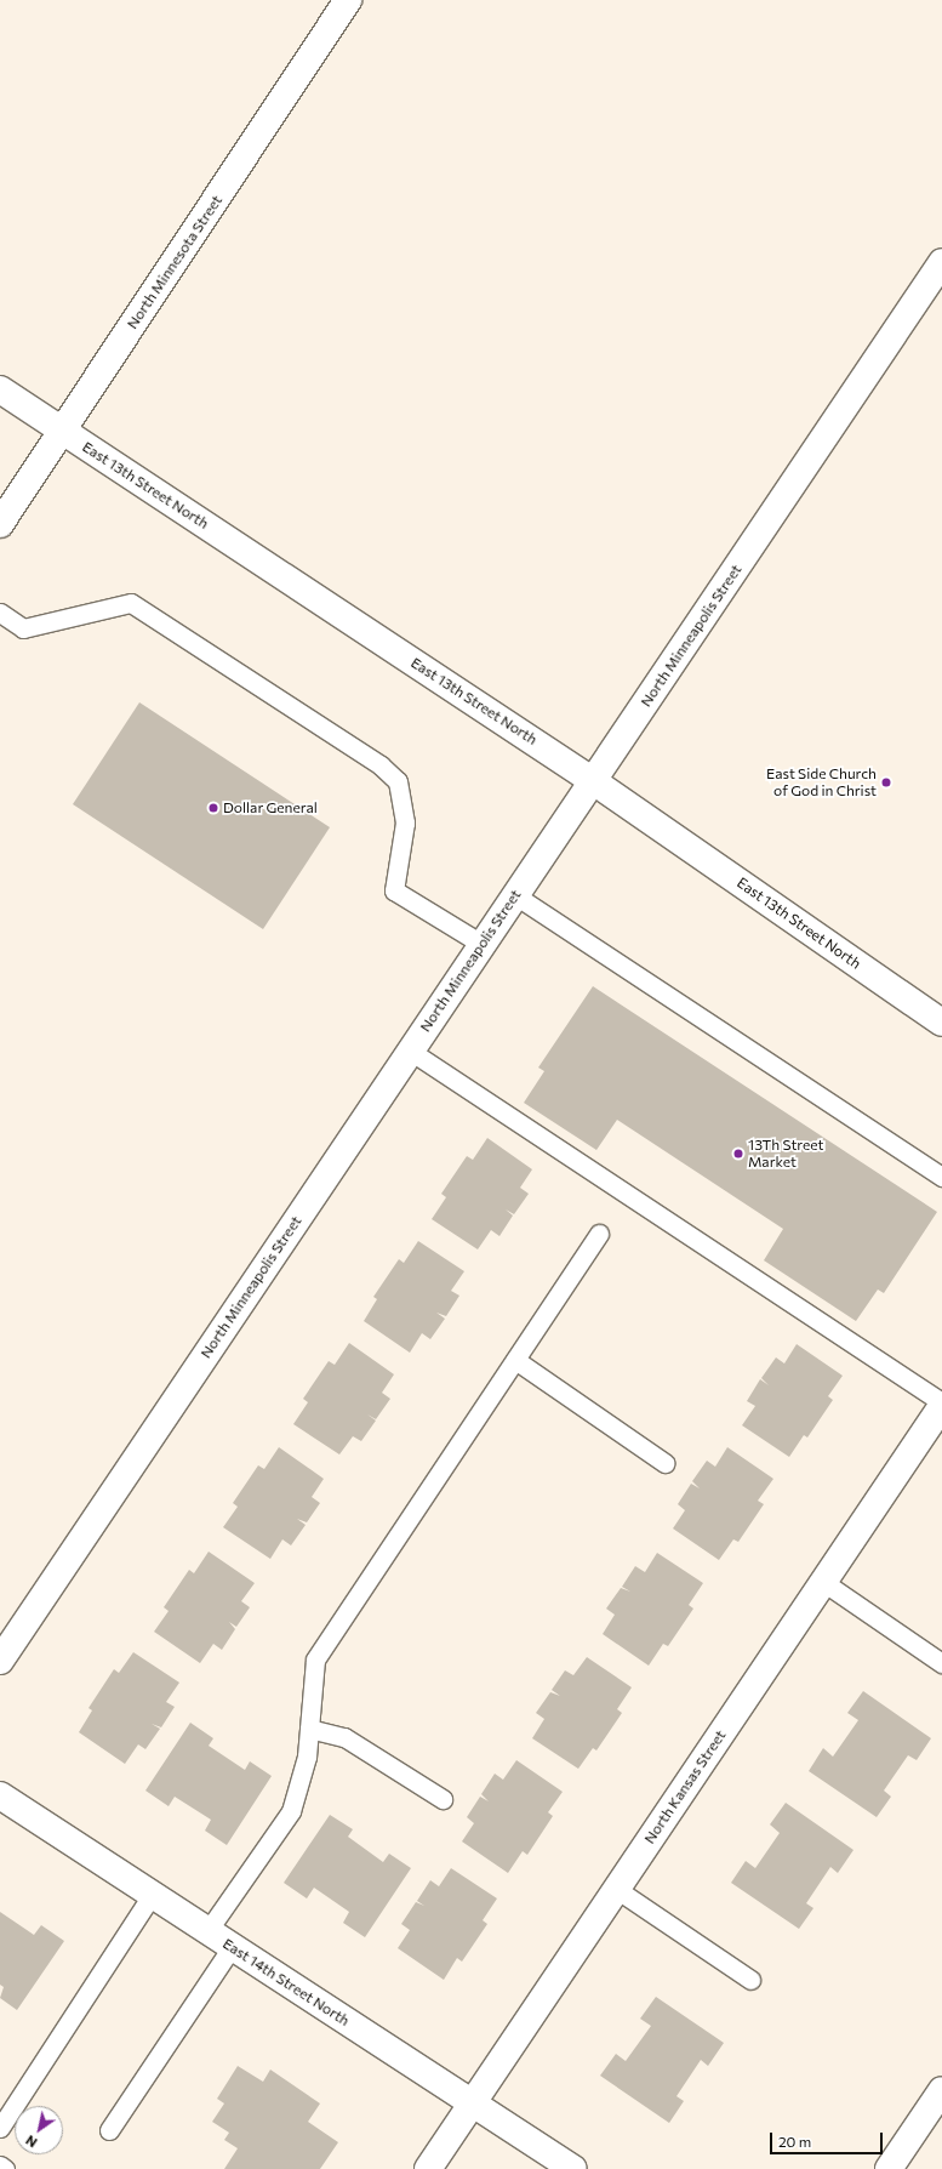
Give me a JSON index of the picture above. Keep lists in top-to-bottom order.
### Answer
{
  "streets": {
    "street": [
      "North Minnesota Street",
      "East 13th Street North",
      "North Minneapolis Street",
      "North Kansas Street",
      "East 14th Street North"
    ]
  },
  "crossings": [
    ["North Minnesota Street", "East 13th Street North"],
    ["East 13th Street North", "North Minneapolis Street"],
    ["North Kansas Street", "East 14th Street North"]
  ],
  "places": ["East Side Church of God in Christ", "Dollar General", "13Th Street Market"],
  "scale_bar": "20 m",
  "north": "bottom left"
}
